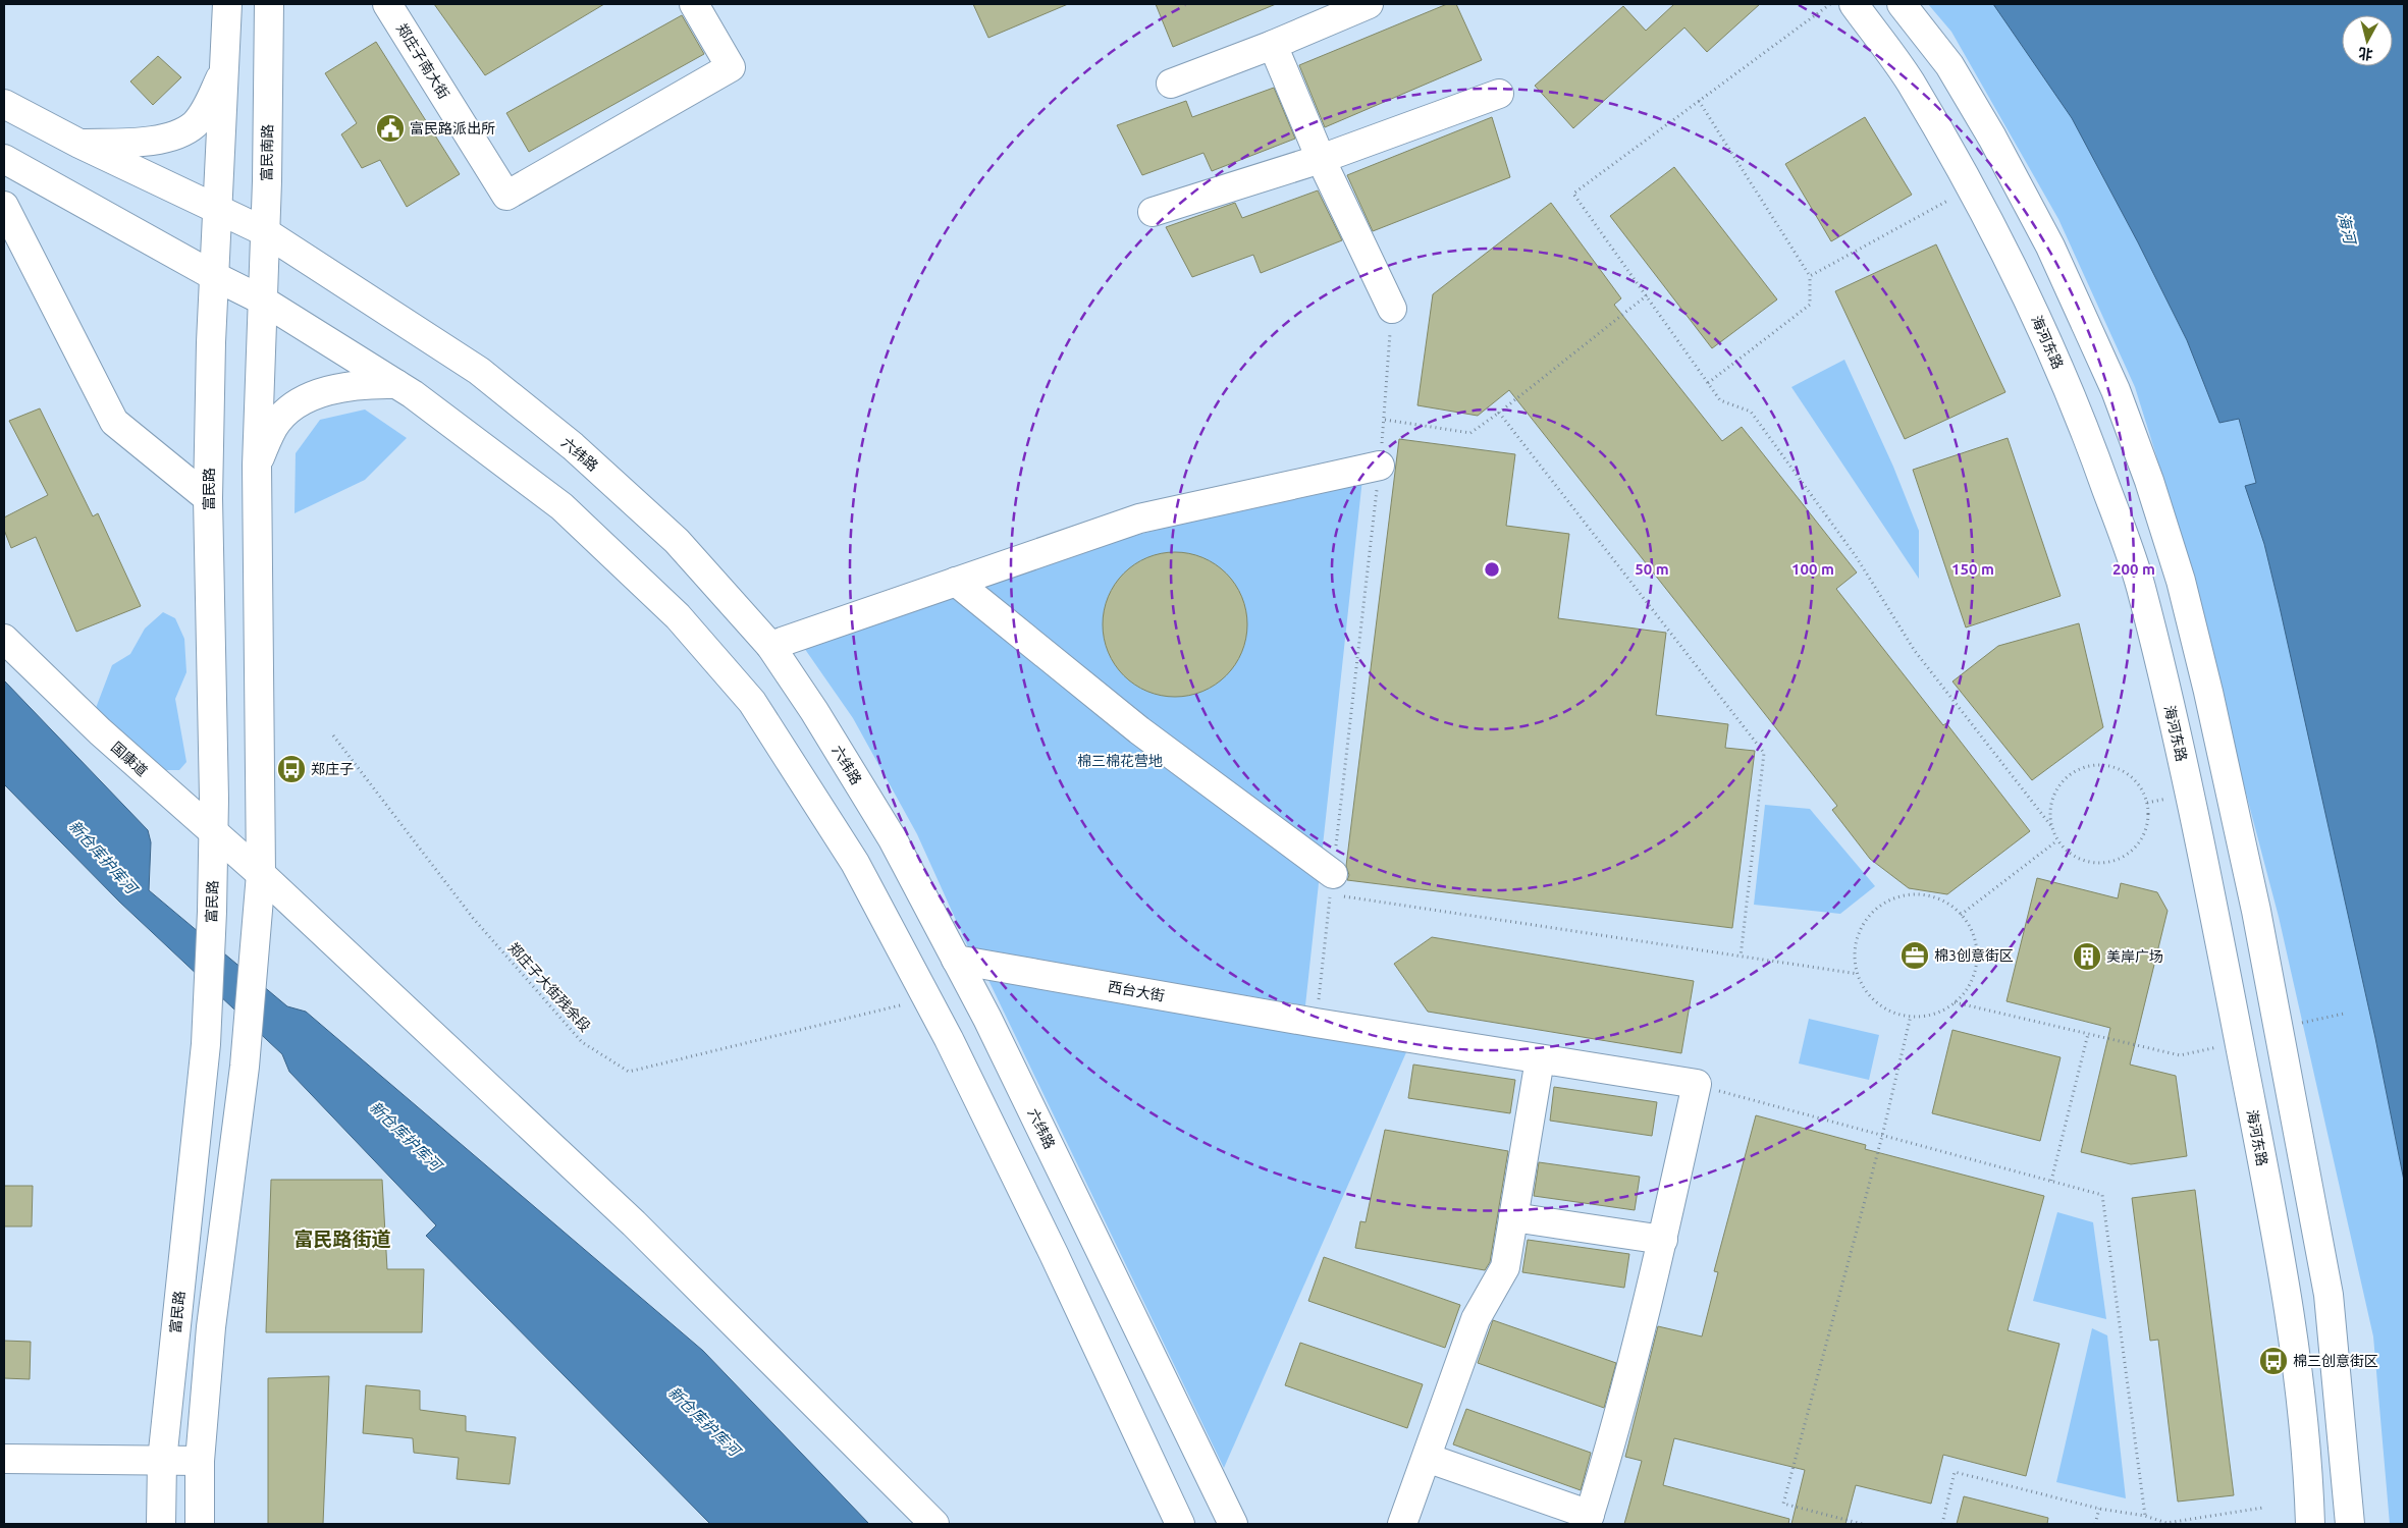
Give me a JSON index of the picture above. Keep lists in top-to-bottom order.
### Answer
{
  "streets": {
    "main road": [
      "郑庄子南大街",
      "富民南路",
      "海河东路",
      "六纬路",
      "富民路",
      "国康道",
      "西台大街"
    ],
    "path": ["郑庄子大街残余段"]
  },
  "crossings": [
    ["富民南路", "六纬路"],
    ["六纬路", "富民路"],
    ["六纬路", "西台大街"],
    ["富民路", "国康道"]
  ],
  "districts": ["富民路街道"],
  "water": ["海河", "新仓库护库河"],
  "parks": ["棉三棉花营地"],
  "places": {
    "public building": ["富民路派出所"],
    "bus stop": ["郑庄子", "棉三创意街区"],
    "office": ["棉3创意街区"],
    "building": ["美岸广场"]
  },
  "north": "bottom",
  "rings": [
    "50 m",
    "100 m",
    "150 m",
    "200 m"
  ]
}
